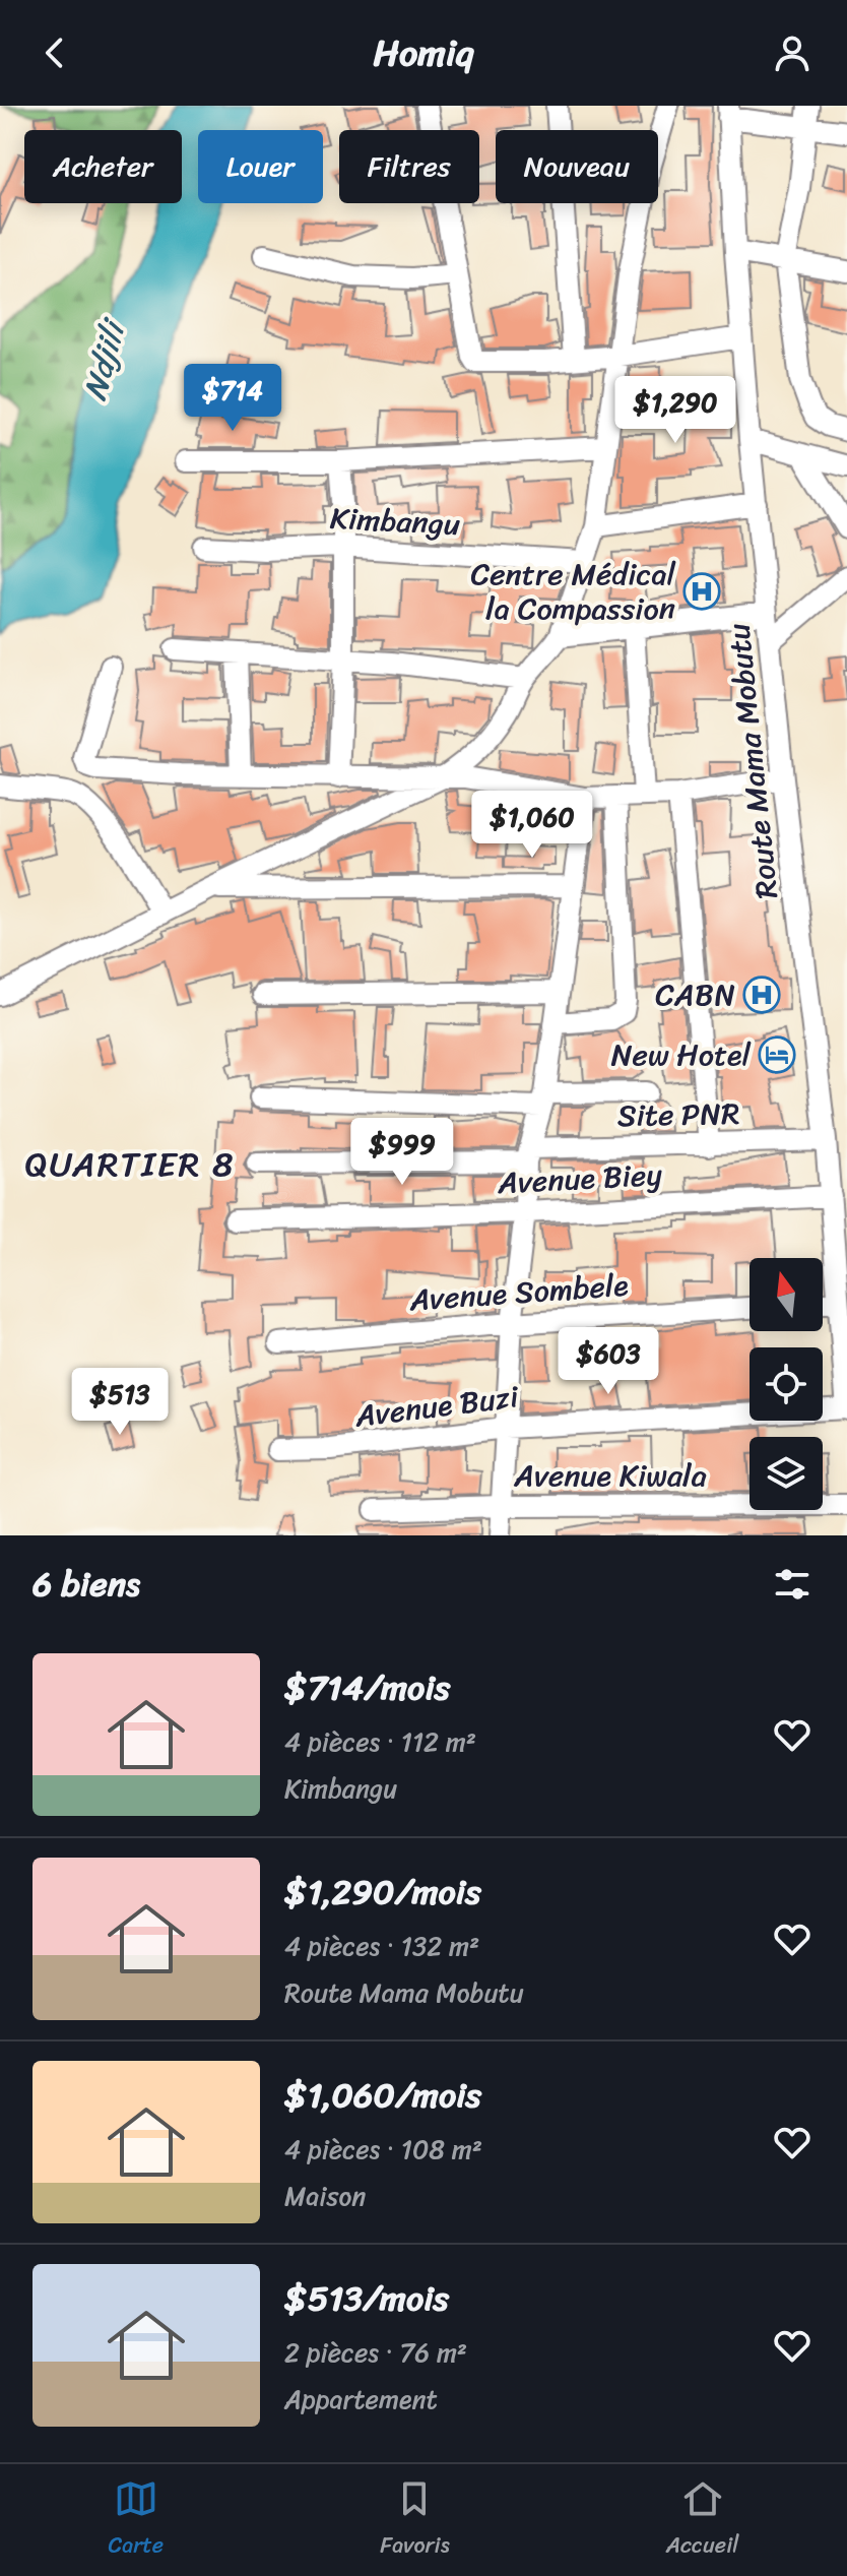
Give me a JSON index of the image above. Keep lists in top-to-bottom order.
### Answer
{
  "streets": {
    "street": [
      "Kimbangu",
      "Route Mama Mobutu",
      "Site PNR",
      "Avenue Biey",
      "Avenue Sombele",
      "Avenue Buzi",
      "Avenue Kiwala"
    ]
  },
  "crossings": [
    ["Route Mama Mobutu", "Site PNR"],
    ["Route Mama Mobutu", "Avenue Biey"],
    ["Route Mama Mobutu", "Avenue Buzi"]
  ],
  "districts": ["QUARTIER 8"],
  "water": ["Ndjili"],
  "places": {
    "hospital": ["Centre Médical la Compassion", "CABN"],
    "hotel": ["New Hotel"]
  },
  "north": "top",
  "page": {
    "header": "Homiq",
    "chip": [
      "Acheter",
      "Louer",
      "Filtres",
      "Nouveau"
    ],
    "price": [
      "$714",
      "$1,290",
      "$1,060",
      "$999",
      "$603",
      "$513"
    ],
    "heading": "6 biens",
    "list": [
      {
        "name": "$714/mois",
        "note": "4 pièces · 112 m² · Kimbangu"
      },
      {
        "name": "$1,290/mois",
        "note": "4 pièces · 132 m² · Route Mama Mobutu"
      },
      {
        "name": "$1,060/mois",
        "note": "4 pièces · 108 m² · Maison"
      },
      {
        "name": "$513/mois",
        "note": "2 pièces · 76 m² · Appartement"
      }
    ],
    "tabs": ["Carte", "Favoris", "Accueil"]
  }
}
